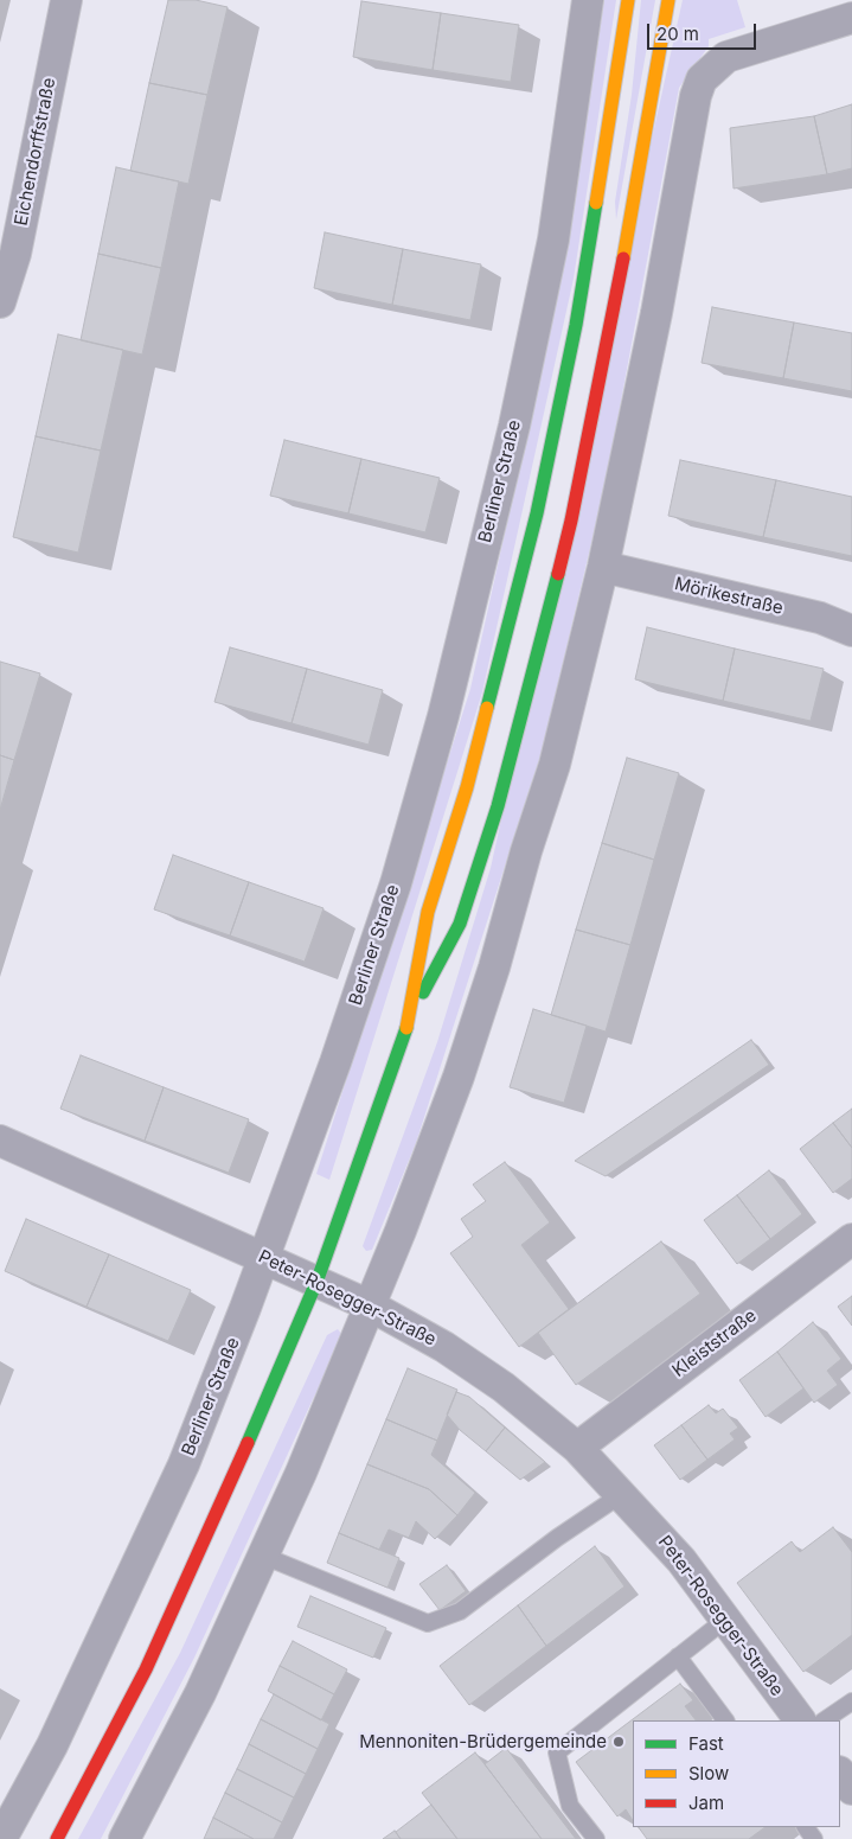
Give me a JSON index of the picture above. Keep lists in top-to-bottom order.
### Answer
{
  "streets": {
    "street": [
      "Eichendorffstraße",
      "Berliner Straße",
      "Mörikestraße",
      "Peter-Rosegger-Straße",
      "Kleiststraße"
    ]
  },
  "crossings": [
    ["Berliner Straße", "Peter-Rosegger-Straße"],
    ["Peter-Rosegger-Straße", "Kleiststraße"]
  ],
  "places": ["Mennoniten-Brüdergemeinde"],
  "legend": ["Fast", "Slow", "Jam"],
  "scale_bar": "20 m"
}
